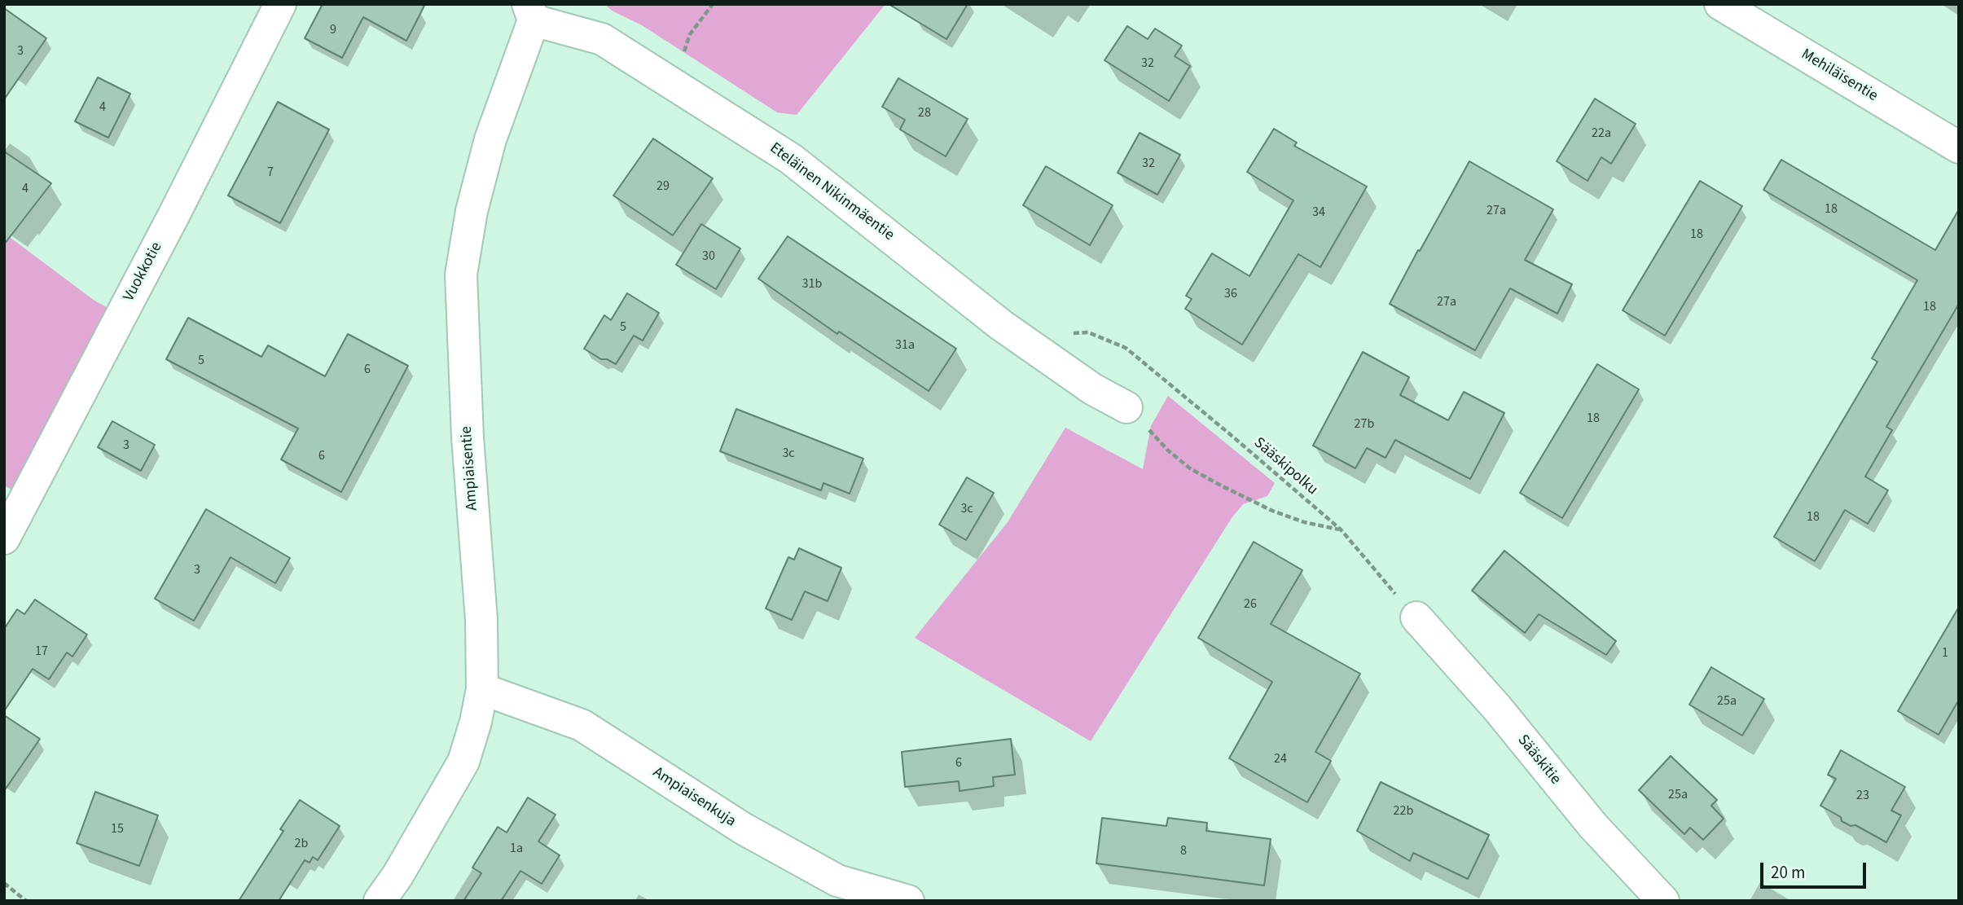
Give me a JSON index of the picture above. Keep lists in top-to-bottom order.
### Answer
{
  "streets": {
    "street": [
      "Mehiläisentie",
      "Eteläinen Nikinmäentie",
      "Vuokkotie",
      "Ampiaisentie",
      "Sääskitie",
      "Ampiaisenkuja"
    ],
    "path": ["Sääskipolku"]
  },
  "crossings": [
    ["Eteläinen Nikinmäentie", "Ampiaisentie"],
    ["Sääskipolku", "Sääskitie"],
    ["Ampiaisentie", "Ampiaisenkuja"]
  ],
  "house_numbers": [
    "9",
    "3",
    "32",
    "4",
    "28",
    "22a",
    "32",
    "7",
    "29",
    "4",
    "18",
    "27a",
    "34",
    "18",
    "30",
    "31b",
    "36",
    "27a",
    "18",
    "5",
    "31a",
    "5",
    "6",
    "18",
    "27b",
    "3",
    "3c",
    "6",
    "3c",
    "18",
    "3",
    "26",
    "17",
    "1",
    "25a",
    "24",
    "6",
    "25a",
    "23",
    "22b",
    "15",
    "2b",
    "1a",
    "8"
  ],
  "scale_bar": "20 m"
}
